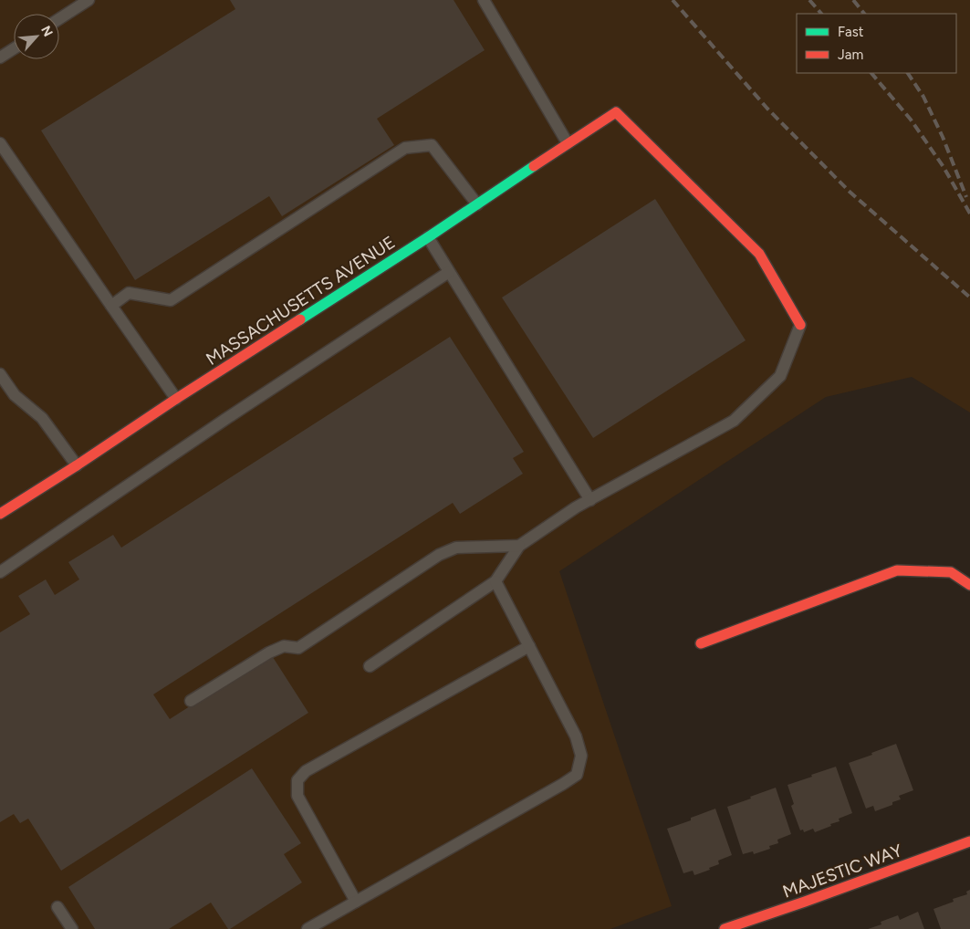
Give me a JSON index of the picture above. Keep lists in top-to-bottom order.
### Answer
{
  "streets": {
    "street": ["MASSACHUSETTS AVENUE", "MAJESTIC WAY"]
  },
  "legend": ["Fast", "Jam"],
  "north": "top right"
}
